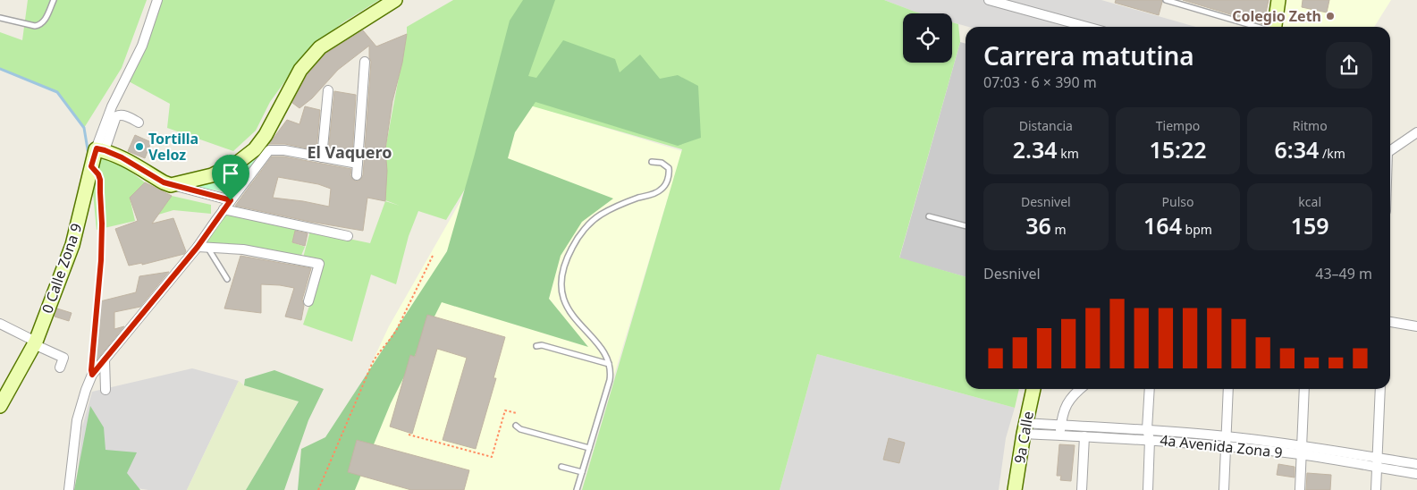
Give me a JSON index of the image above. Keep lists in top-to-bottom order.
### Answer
{
  "streets": {
    "main road": ["0 Calle Zona 9", "9a Calle"],
    "street": ["4a Avenida Zona 9"]
  },
  "crossings": [
    ["9a Calle", "4a Avenida Zona 9"]
  ],
  "districts": ["El Vaquero"],
  "places": ["Colegio Zeth", "Tortilla Veloz"],
  "page": {
    "heading": ["Carrera matutina", "07:03 · 6 × 390 m"],
    "stats": [
      ["Distancia", "2.34 km"],
      ["Tiempo", "15:22"],
      ["Ritmo", "6:34 /km"],
      ["Desnivel", "36 m"],
      ["Pulso", "164 bpm"],
      ["kcal", "159"]
    ],
    "chart": ["Desnivel", "43–49 m"]
  }
}
